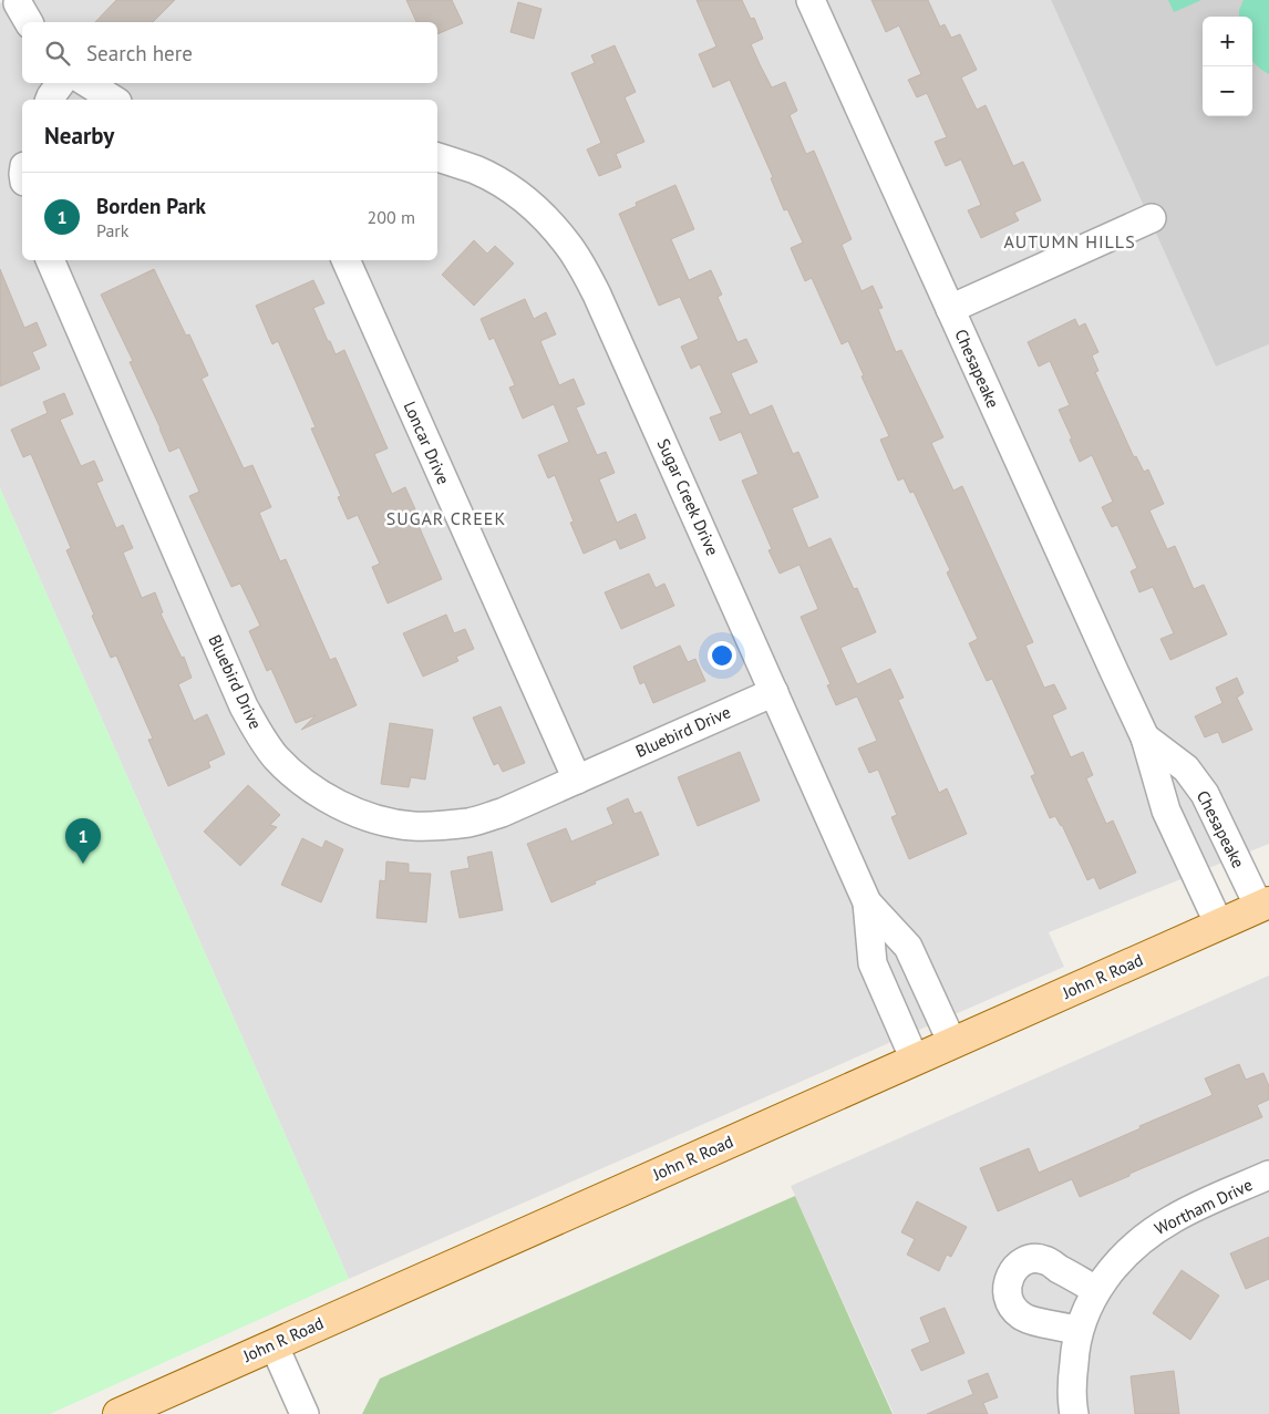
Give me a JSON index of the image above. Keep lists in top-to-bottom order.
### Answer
{
  "streets": {
    "main road": ["John R Road"],
    "street": [
      "Chesapeake",
      "Loncar Drive",
      "Sugar Creek Drive",
      "Bluebird Drive",
      "Wortham Drive"
    ]
  },
  "crossings": [
    ["Chesapeake", "John R Road"],
    ["Loncar Drive", "Bluebird Drive"],
    ["Sugar Creek Drive", "Bluebird Drive"],
    ["Sugar Creek Drive", "John R Road"]
  ],
  "districts": ["AUTUMN HILLS", "SUGAR CREEK"],
  "page": {
    "map_buttons": ["+", "−"],
    "search": "Search here",
    "heading": "Nearby",
    "list": [
      {
        "mark": "1",
        "name": "Borden Park",
        "note": "Park",
        "value": "200 m"
      }
    ],
    "pins": "1"
  }
}
